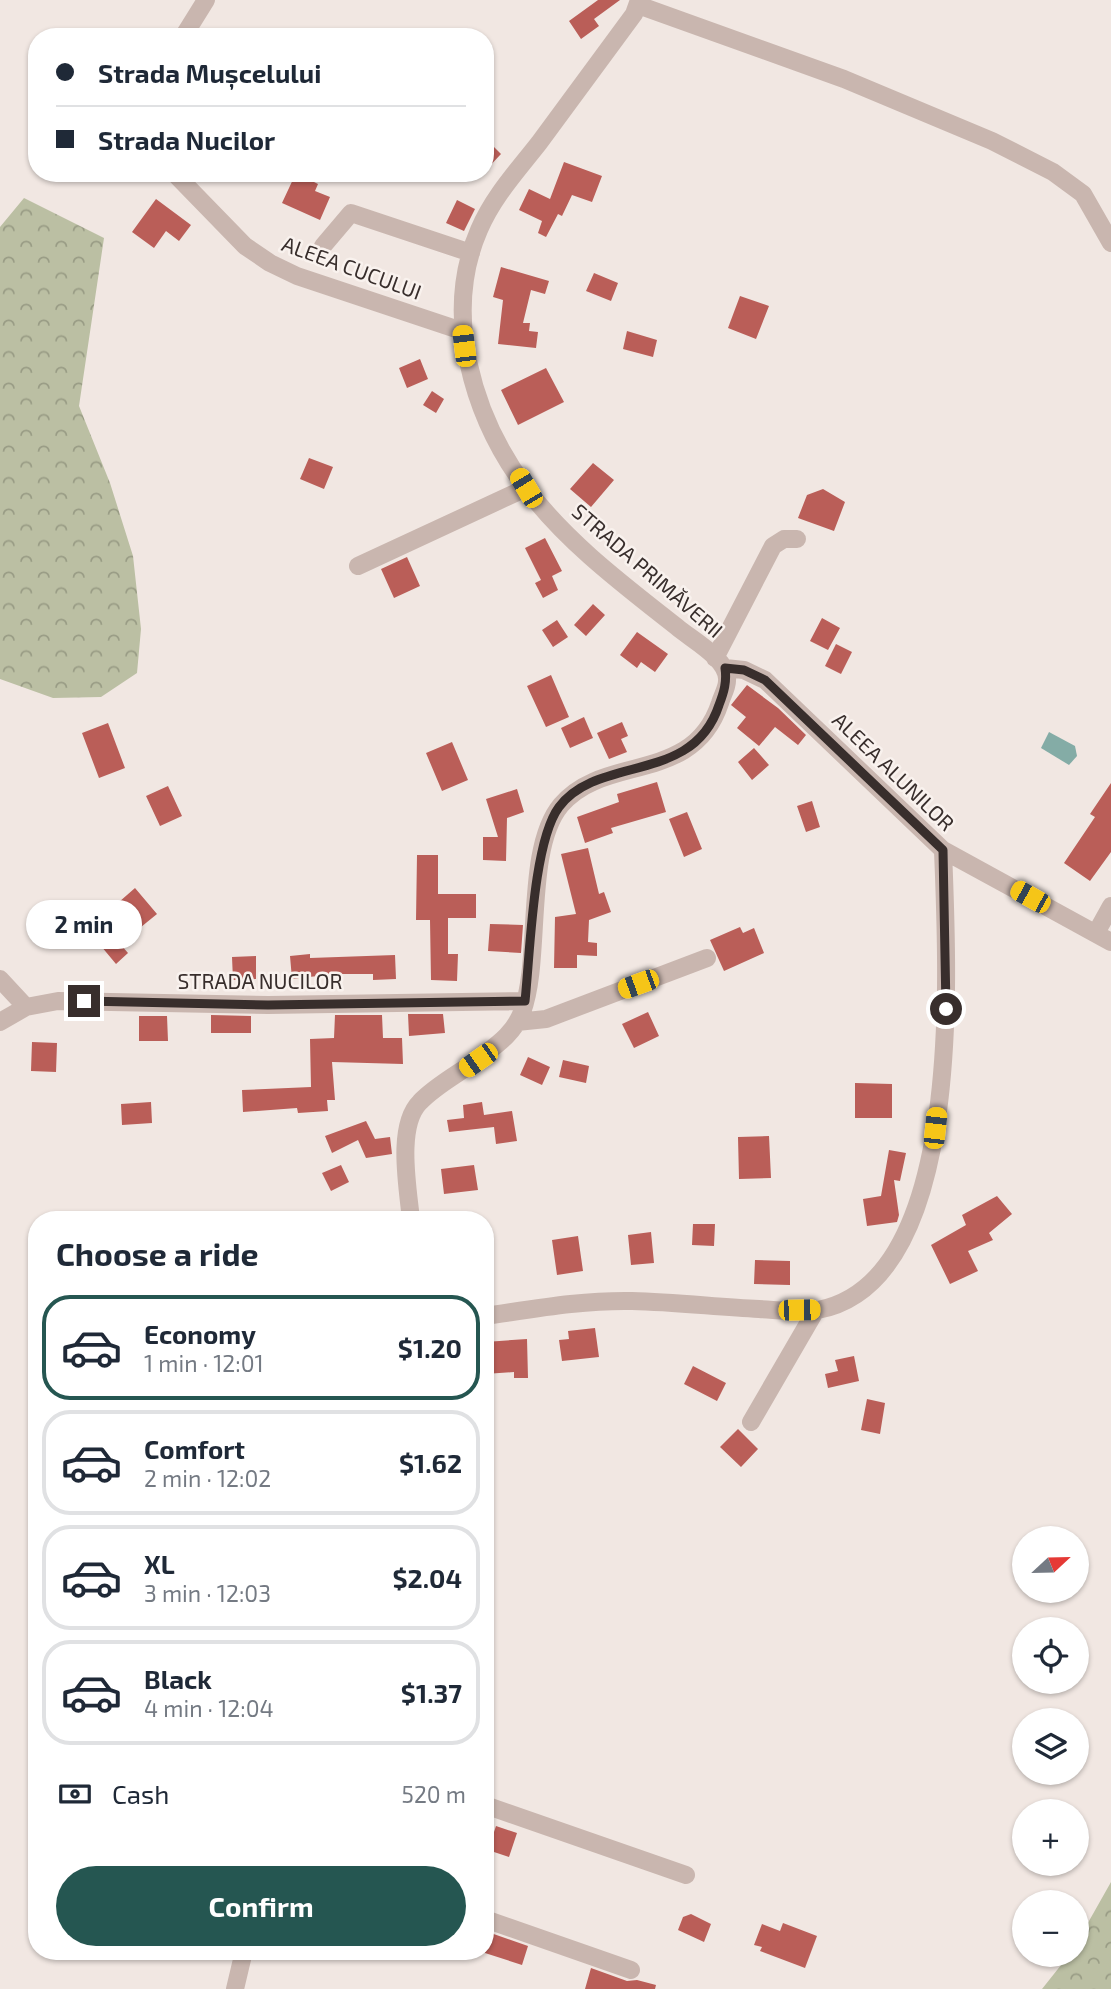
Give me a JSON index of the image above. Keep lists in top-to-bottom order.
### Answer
{
  "streets": {
    "street": [
      "ALEEA CUCULUI",
      "STRADA PRIMĂVERII",
      "ALEEA ALUNILOR",
      "STRADA NUCILOR"
    ]
  },
  "crossings": [
    ["ALEEA CUCULUI", "STRADA PRIMĂVERII"],
    ["STRADA PRIMĂVERII", "ALEEA ALUNILOR"],
    ["STRADA PRIMĂVERII", "STRADA NUCILOR"]
  ],
  "north": "right",
  "page": {
    "banner": ["Strada Mușcelului", "Strada Nucilor"],
    "bubble": "2 min",
    "heading": "Choose a ride",
    "list": [
      {
        "name": "Economy",
        "note": "1 min · 12:01",
        "value": "$1.20"
      },
      {
        "name": "Comfort",
        "note": "2 min · 12:02",
        "value": "$1.62"
      },
      {
        "name": "XL",
        "note": "3 min · 12:03",
        "value": "$2.04"
      },
      {
        "name": "Black",
        "note": "4 min · 12:04",
        "value": "$1.37"
      }
    ],
    "map_buttons": ["+", "−"],
    "pay": ["Cash", "520 m"],
    "buttons": "Confirm"
  }
}
